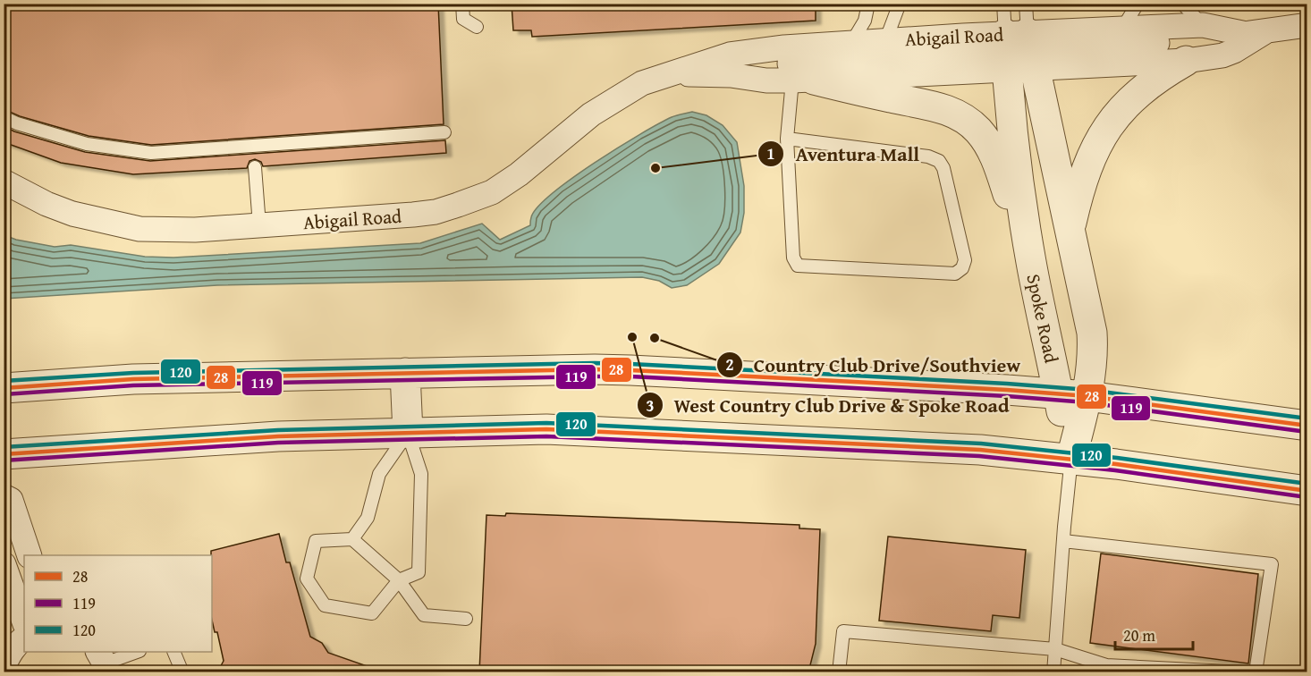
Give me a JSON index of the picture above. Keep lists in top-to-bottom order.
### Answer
{
  "streets": {
    "street": ["Abigail Road", "Spoke Road"]
  },
  "crossings": [
    ["Abigail Road", "Spoke Road"]
  ],
  "places": ["Aventura Mall", "West Country Club Drive & Spoke Road", "Country Club Drive/Southview"],
  "lines": ["transit line 120", "transit line 28", "transit line 119"],
  "legend": ["28", "119", "120"],
  "scale_bar": "20 m"
}
